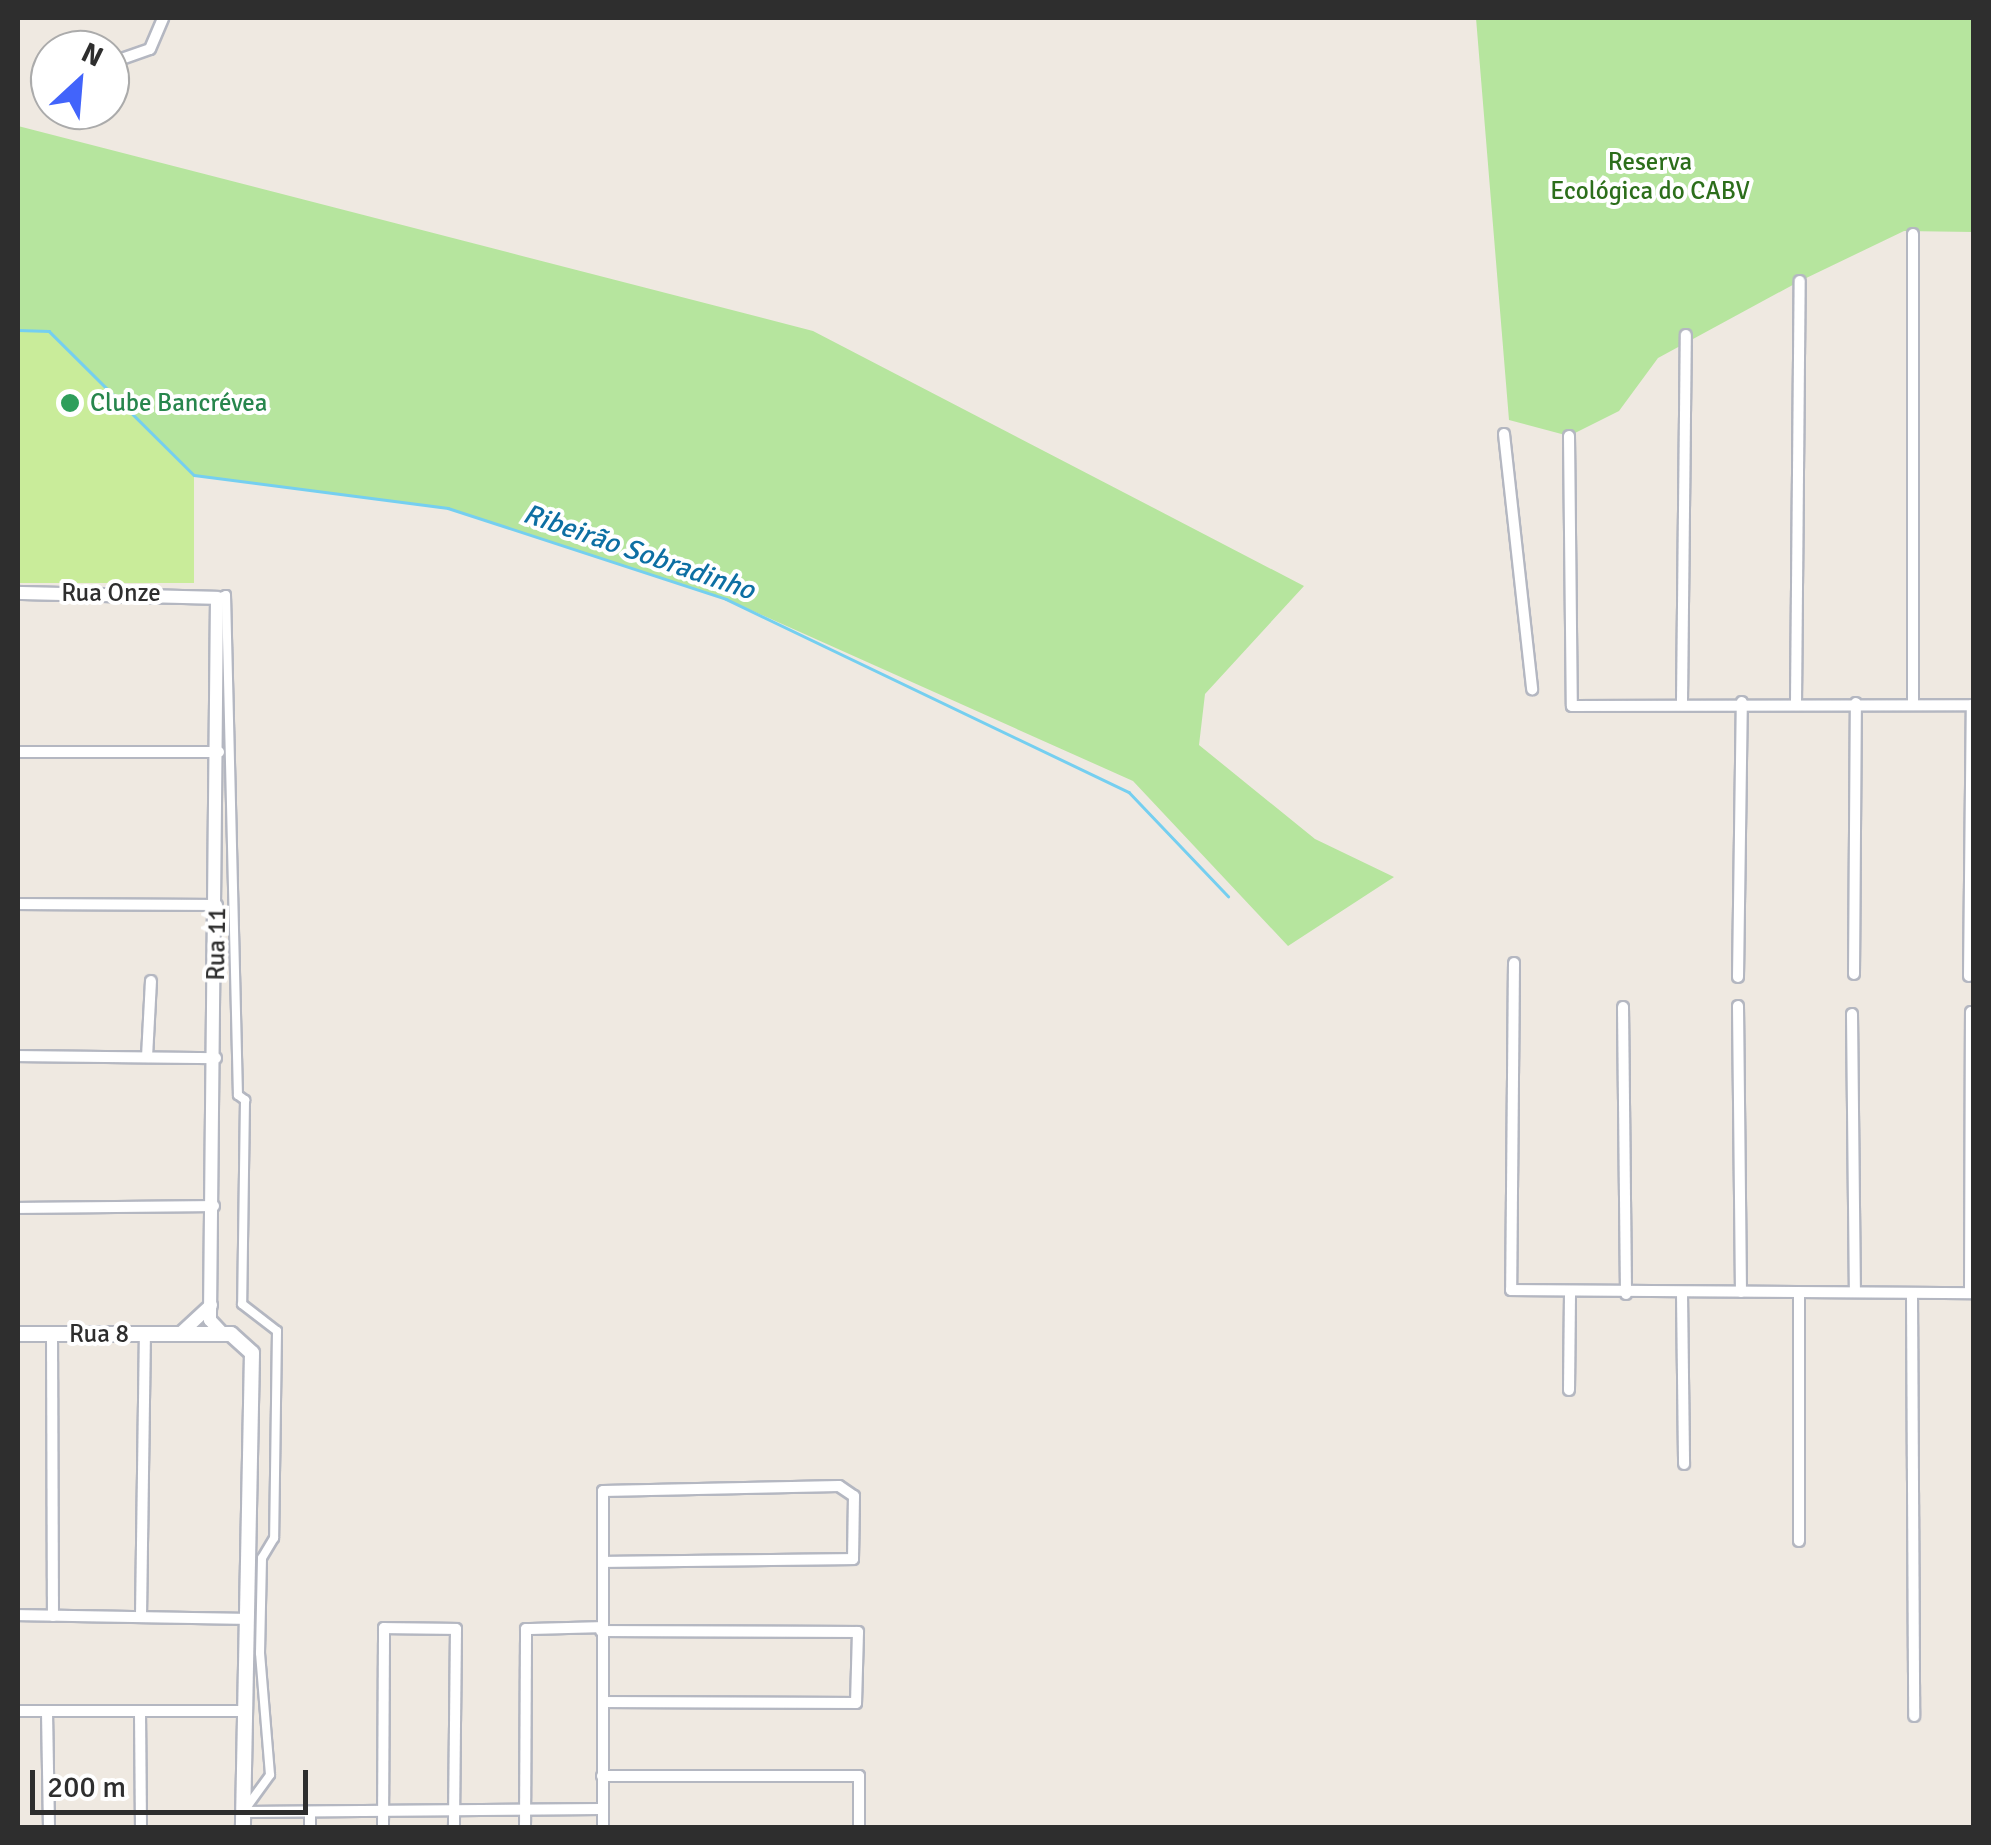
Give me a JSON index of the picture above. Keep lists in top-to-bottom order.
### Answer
{
  "streets": {
    "main road": ["Rua 8"],
    "street": ["Rua Onze", "Rua 11"]
  },
  "crossings": [
    ["Rua Onze", "Rua 11"]
  ],
  "water": ["Ribeirão Sobradinho"],
  "parks": ["Reserva Ecológica do CABV"],
  "places": ["Clube Bancrévea"],
  "scale_bar": "200 m",
  "north": "top right"
}
